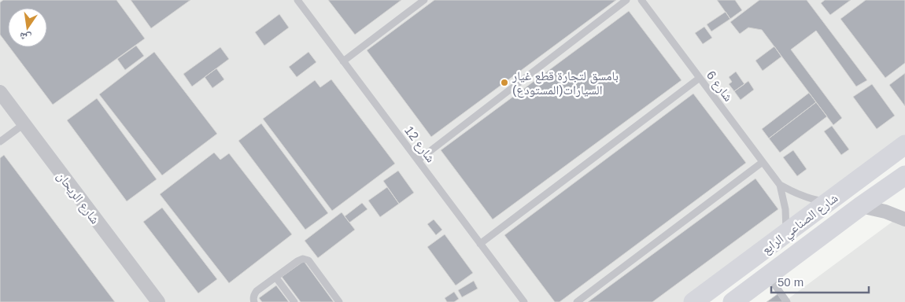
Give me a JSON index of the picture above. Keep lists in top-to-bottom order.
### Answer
{
  "streets": {
    "main road": ["شارع الصناعي الرابع"],
    "street": ["شارع الريحان"],
    "lane": ["شارع 6", "شارع 12"]
  },
  "crossings": [
    ["شارع 6", "شارع الصناعي الرابع"]
  ],
  "places": ["بامسق لتجارة قطع غيار السيارات(المستودع)"],
  "scale_bar": "50 m",
  "north": "bottom"
}
